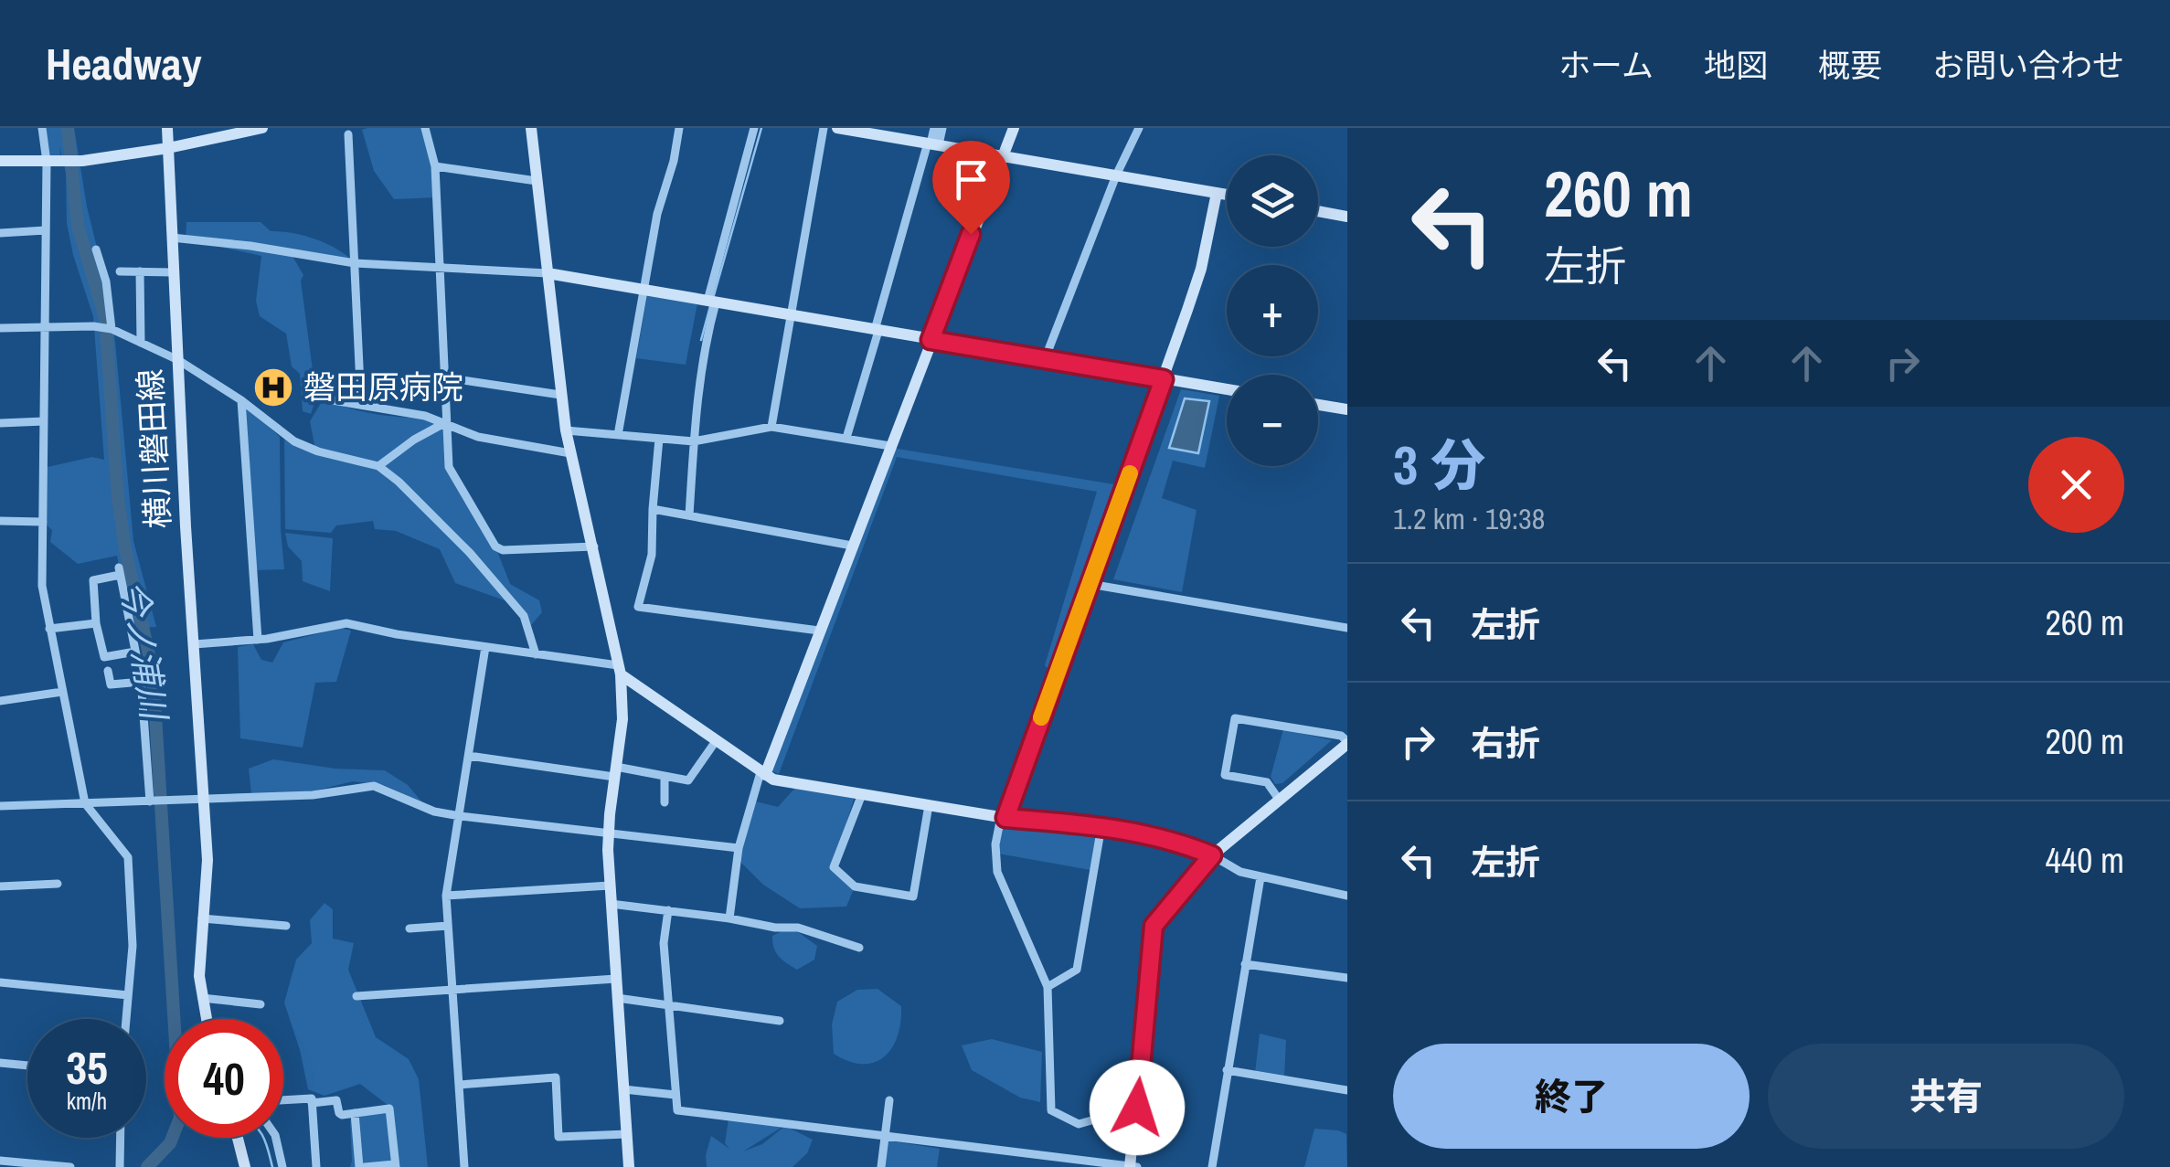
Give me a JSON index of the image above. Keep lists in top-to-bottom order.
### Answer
{
  "streets": {
    "street": ["横川磐田線"]
  },
  "water": ["今ノ浦川"],
  "places": {
    "hospital": ["磐田原病院"]
  },
  "page": {
    "header": "Headway",
    "nav": [
      "ホーム",
      "地図",
      "概要",
      "お問い合わせ"
    ],
    "turn": ["260 m", "左折"],
    "map_buttons": ["+", "−"],
    "heading": ["3 分", "1.2 km · 19:38"],
    "list": [
      {
        "name": "左折",
        "value": "260 m"
      },
      {
        "name": "右折",
        "value": "200 m"
      },
      {
        "name": "左折",
        "value": "440 m"
      }
    ],
    "speed": "35 km/h",
    "limit": "40",
    "buttons": ["終了", "共有"]
  }
}
